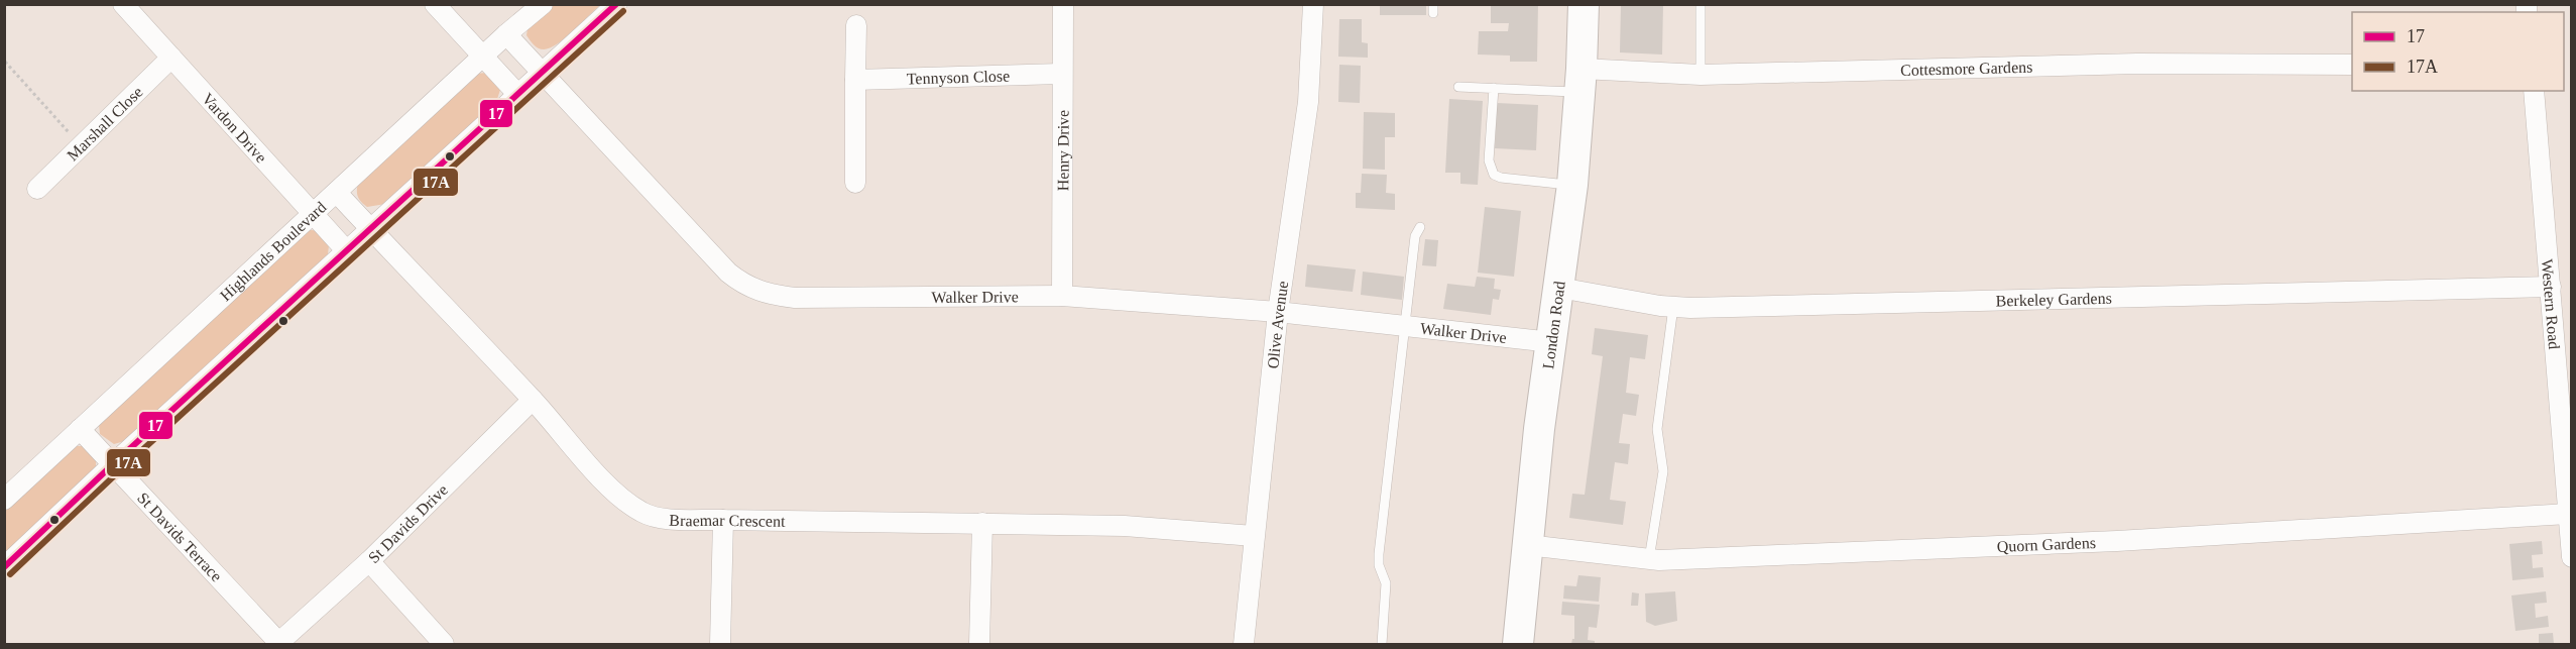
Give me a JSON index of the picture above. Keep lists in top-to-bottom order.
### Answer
{
  "streets": {
    "main road": ["London Road"],
    "street": [
      "Cottesmore Gardens",
      "Tennyson Close",
      "Marshall Close",
      "Vardon Drive",
      "Henry Drive",
      "Highlands Boulevard",
      "Walker Drive",
      "Berkeley Gardens",
      "Western Road",
      "Olive Avenue",
      "Braemar Crescent",
      "St Davids Drive",
      "St Davids Terrace",
      "Quorn Gardens"
    ]
  },
  "crossings": [
    ["Cottesmore Gardens", "London Road"],
    ["Tennyson Close", "Henry Drive"],
    ["Marshall Close", "Vardon Drive"],
    ["Vardon Drive", "Highlands Boulevard"],
    ["Henry Drive", "Walker Drive"],
    ["Highlands Boulevard", "Walker Drive"],
    ["Highlands Boulevard", "Braemar Crescent"],
    ["Highlands Boulevard", "St Davids Terrace"],
    ["Walker Drive", "Olive Avenue"],
    ["Walker Drive", "London Road"],
    ["Berkeley Gardens", "Western Road"],
    ["Berkeley Gardens", "London Road"],
    ["Western Road", "Quorn Gardens"],
    ["Olive Avenue", "Braemar Crescent"],
    ["London Road", "Quorn Gardens"],
    ["Braemar Crescent", "St Davids Drive"],
    ["St Davids Drive", "St Davids Terrace"]
  ],
  "lines": ["transit line 17", "transit line 17A"],
  "legend": ["17", "17A"]
}
